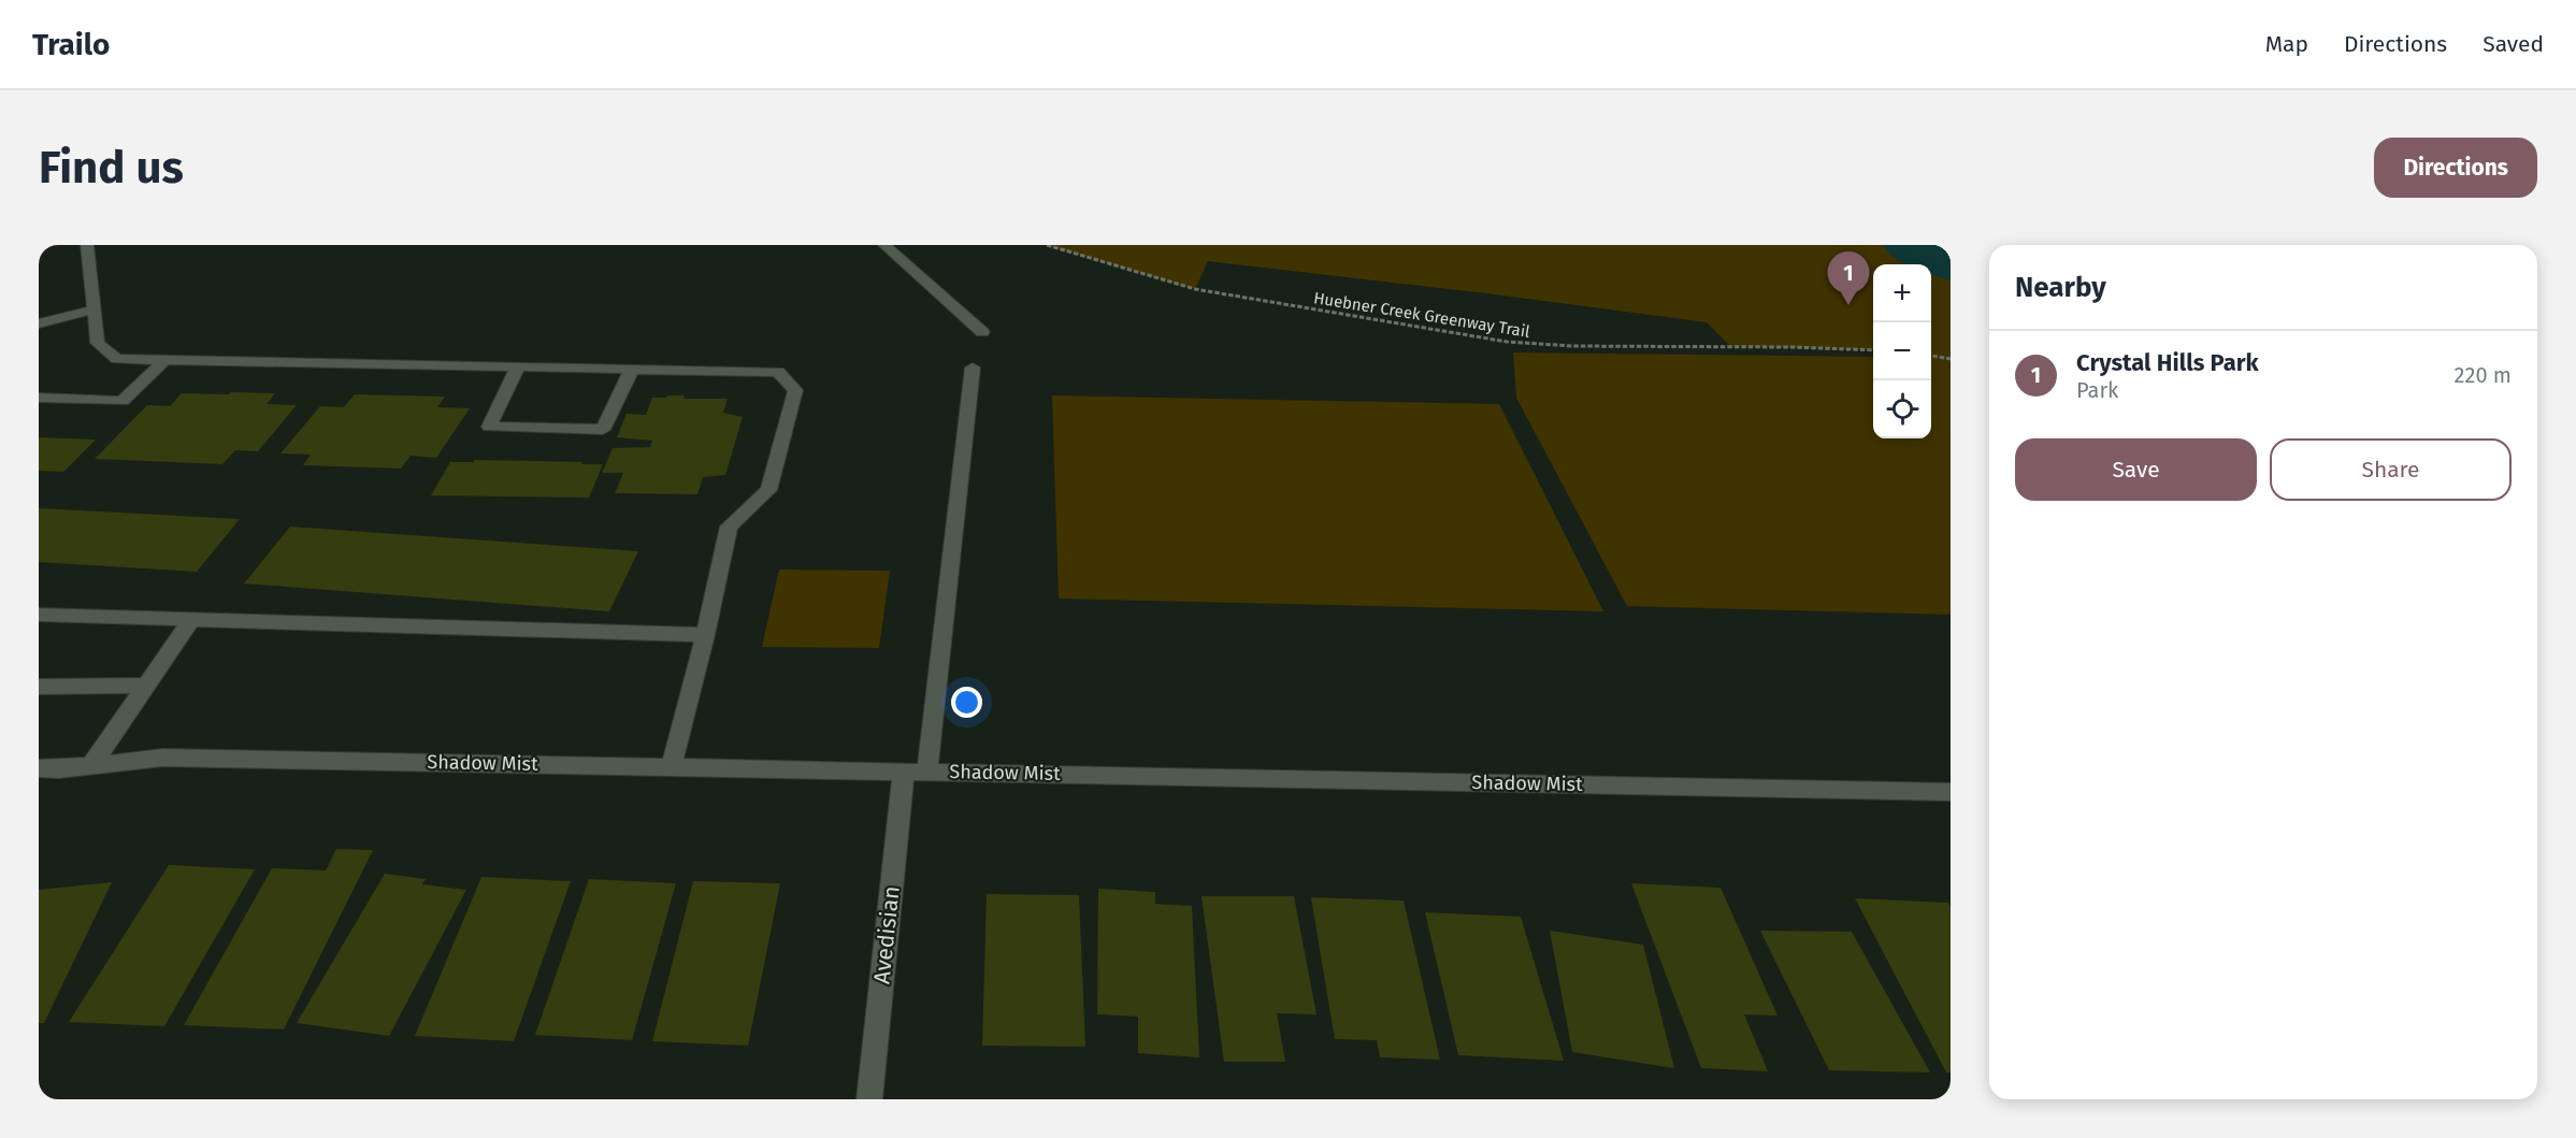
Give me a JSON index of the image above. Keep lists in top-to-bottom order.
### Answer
{
  "streets": {
    "street": ["Shadow Mist", "Avedisian"],
    "path": ["Huebner Creek Greenway Trail"]
  },
  "crossings": [
    ["Shadow Mist", "Avedisian"]
  ],
  "page": {
    "header": "Trailo",
    "nav": ["Map", "Directions", "Saved"],
    "buttons": [
      "Directions",
      ["Save", "Share"]
    ],
    "title": "Find us",
    "heading": "Nearby",
    "pins": "1",
    "map_buttons": ["+", "−"],
    "list": [
      {
        "mark": "1",
        "name": "Crystal Hills Park",
        "note": "Park",
        "value": "220 m"
      }
    ]
  }
}
